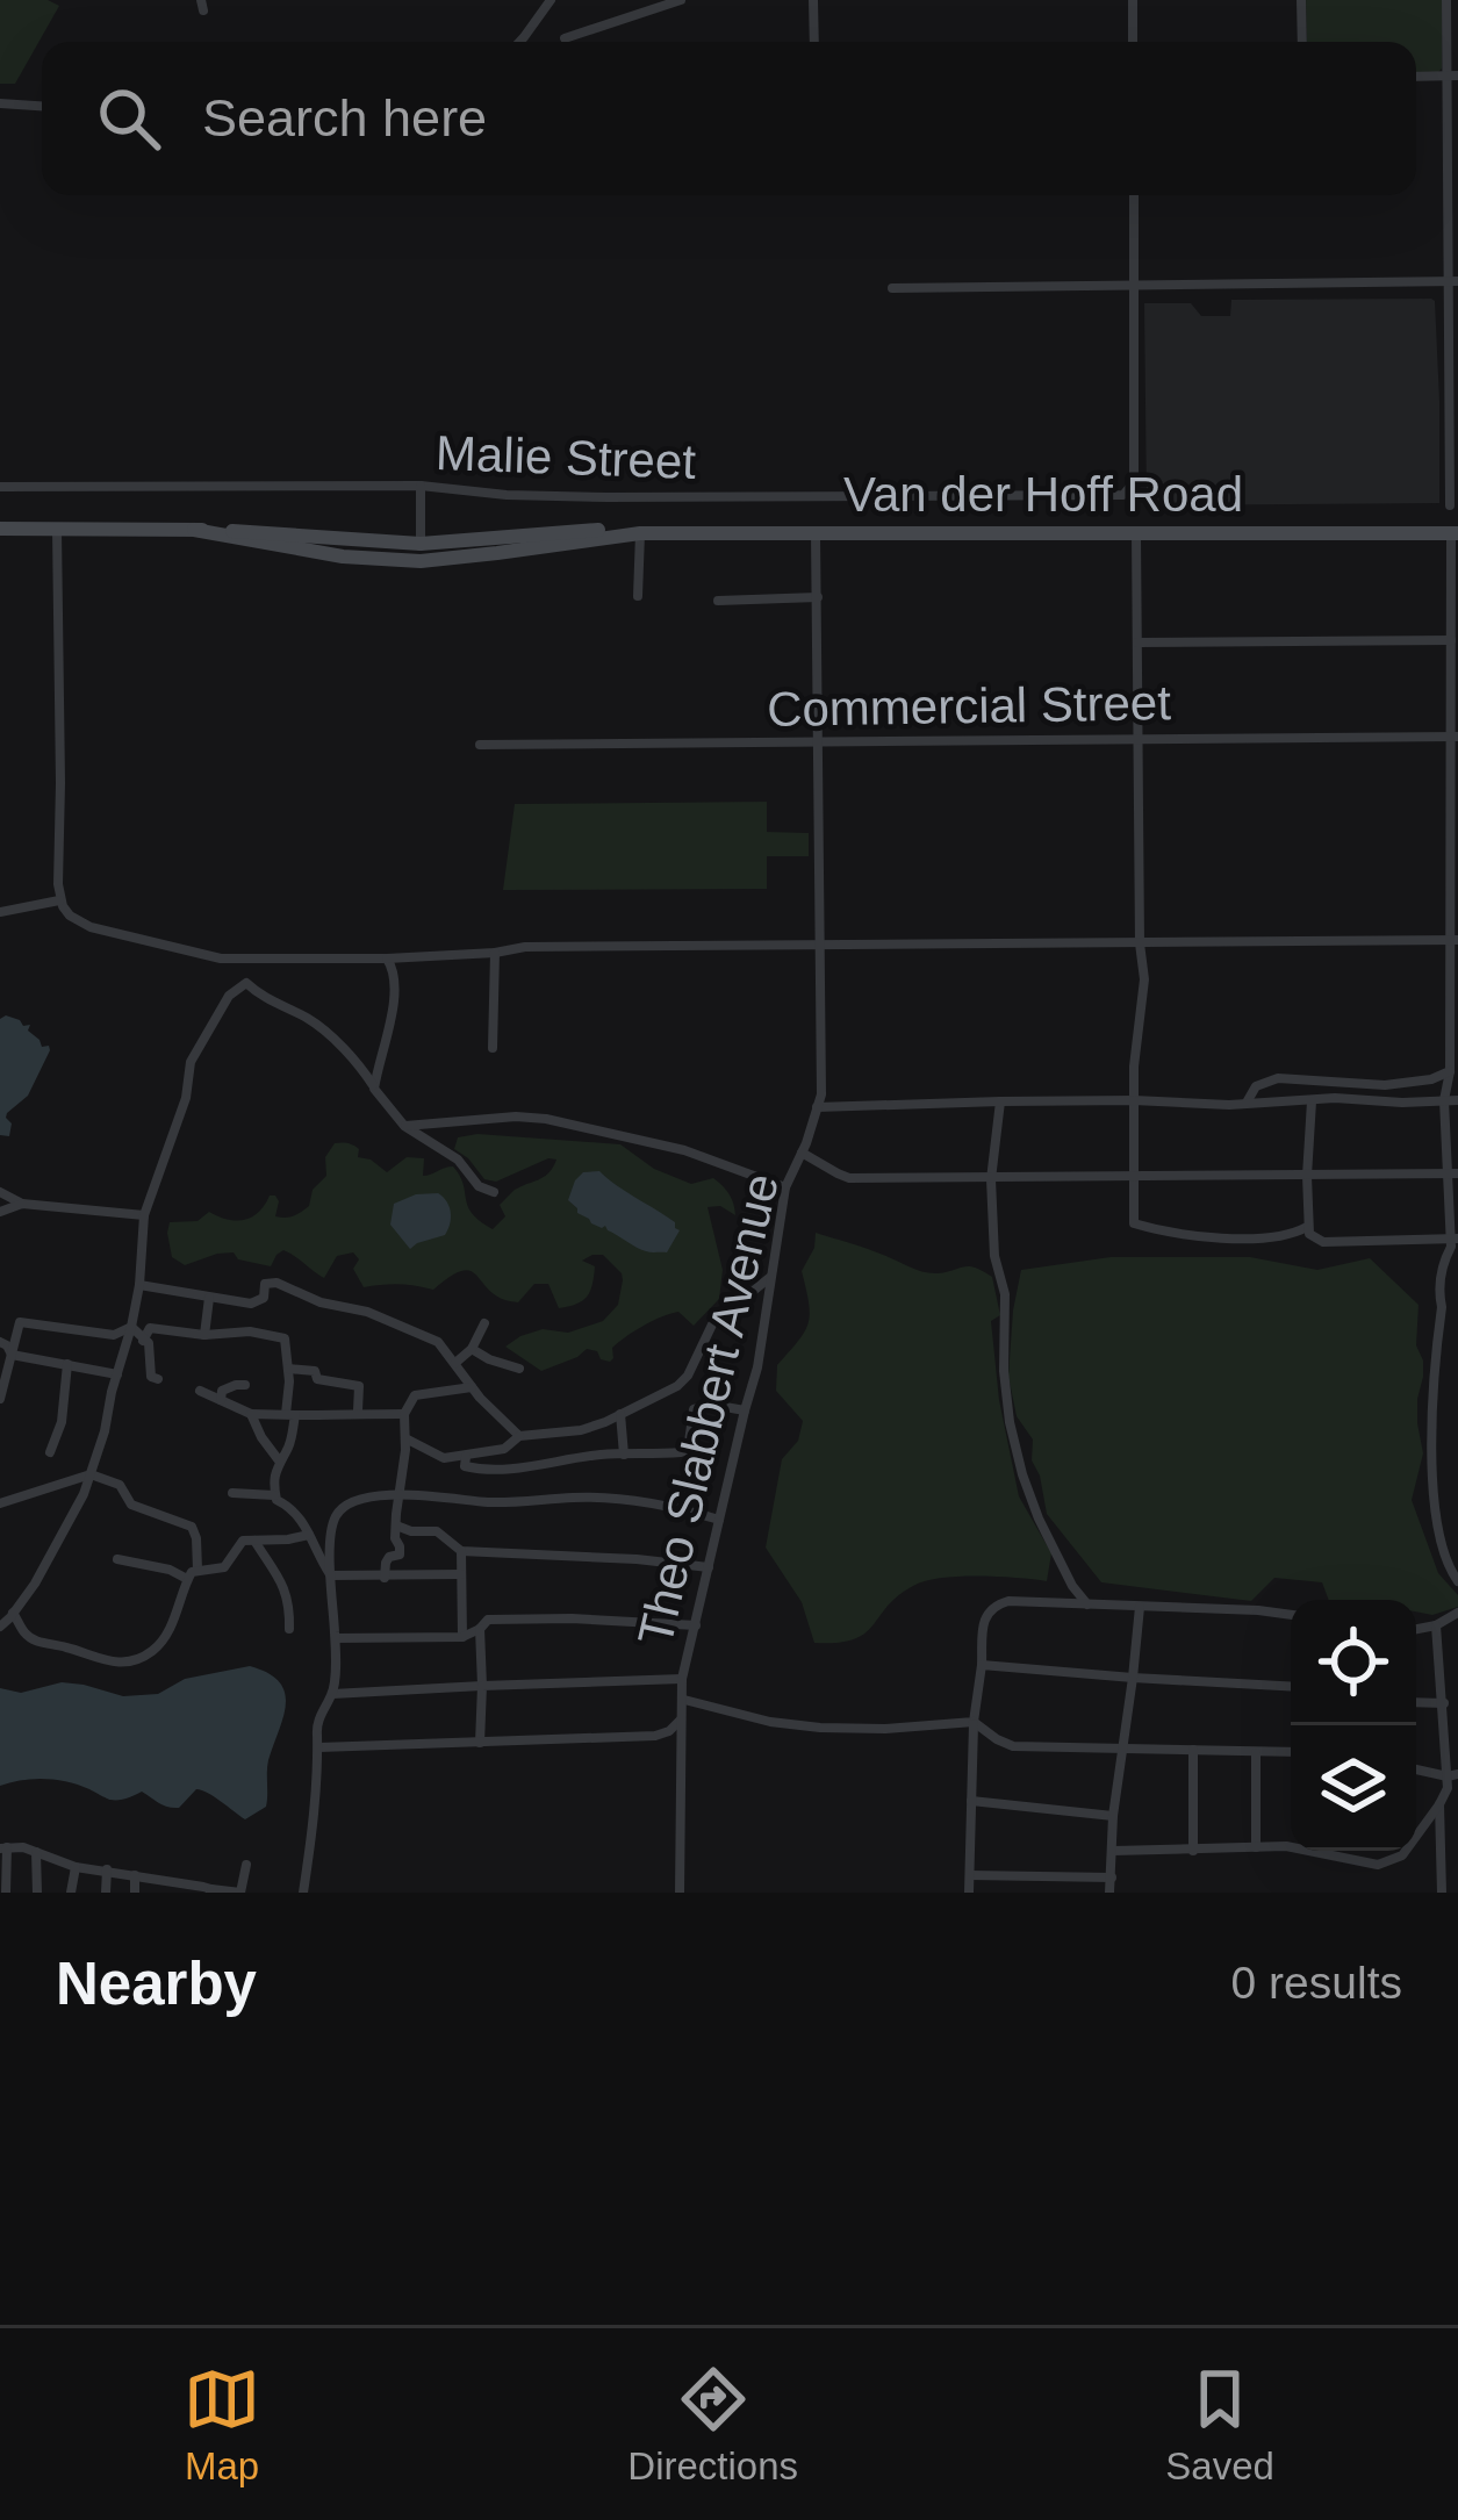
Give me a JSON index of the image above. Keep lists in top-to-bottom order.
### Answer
{
  "streets": {
    "main road": ["Van der Hoff Road"],
    "street": ["Malie Street", "Commercial Street", "Theo Slabbert Avenue"]
  },
  "crossings": [
    ["Van der Hoff Road", "Theo Slabbert Avenue"],
    ["Commercial Street", "Theo Slabbert Avenue"]
  ],
  "page": {
    "search": "Search here",
    "heading": ["Nearby", "0 results"],
    "nav": ["Map", "Directions", "Saved"]
  }
}
